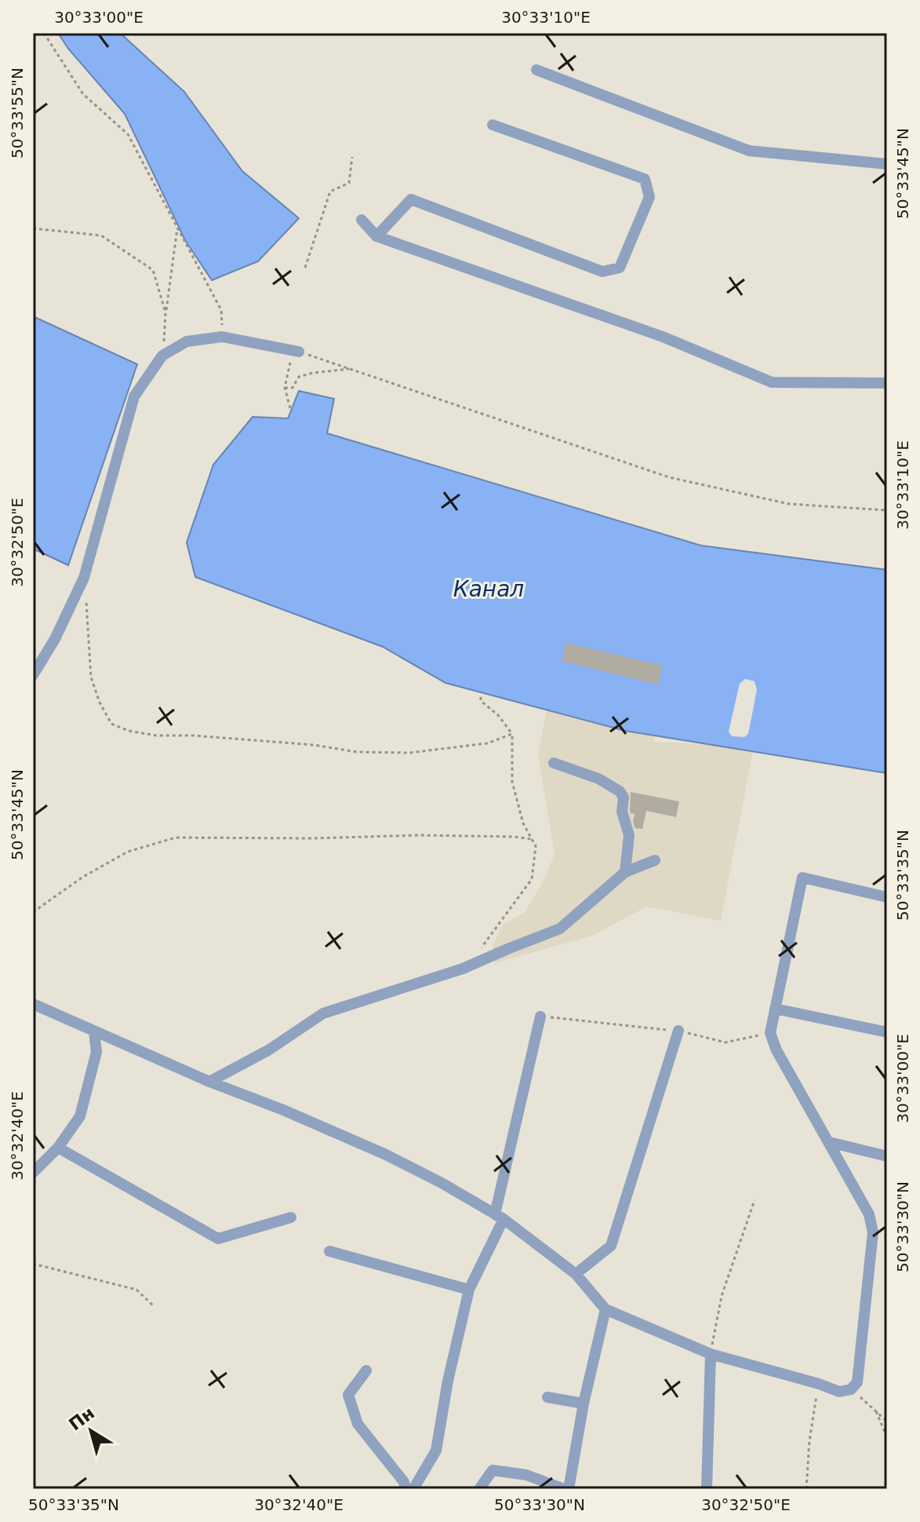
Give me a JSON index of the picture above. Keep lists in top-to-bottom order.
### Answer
{
  "water": ["Канал"],
  "north": "top left",
  "coordinates": [
    "30°33'00\"E",
    "30°33'10\"E",
    "50°33'55\"N",
    "50°33'45\"N",
    "30°32'50\"E",
    "50°33'35\"N",
    "30°32'40\"E",
    "50°33'30\"N"
  ]
}
